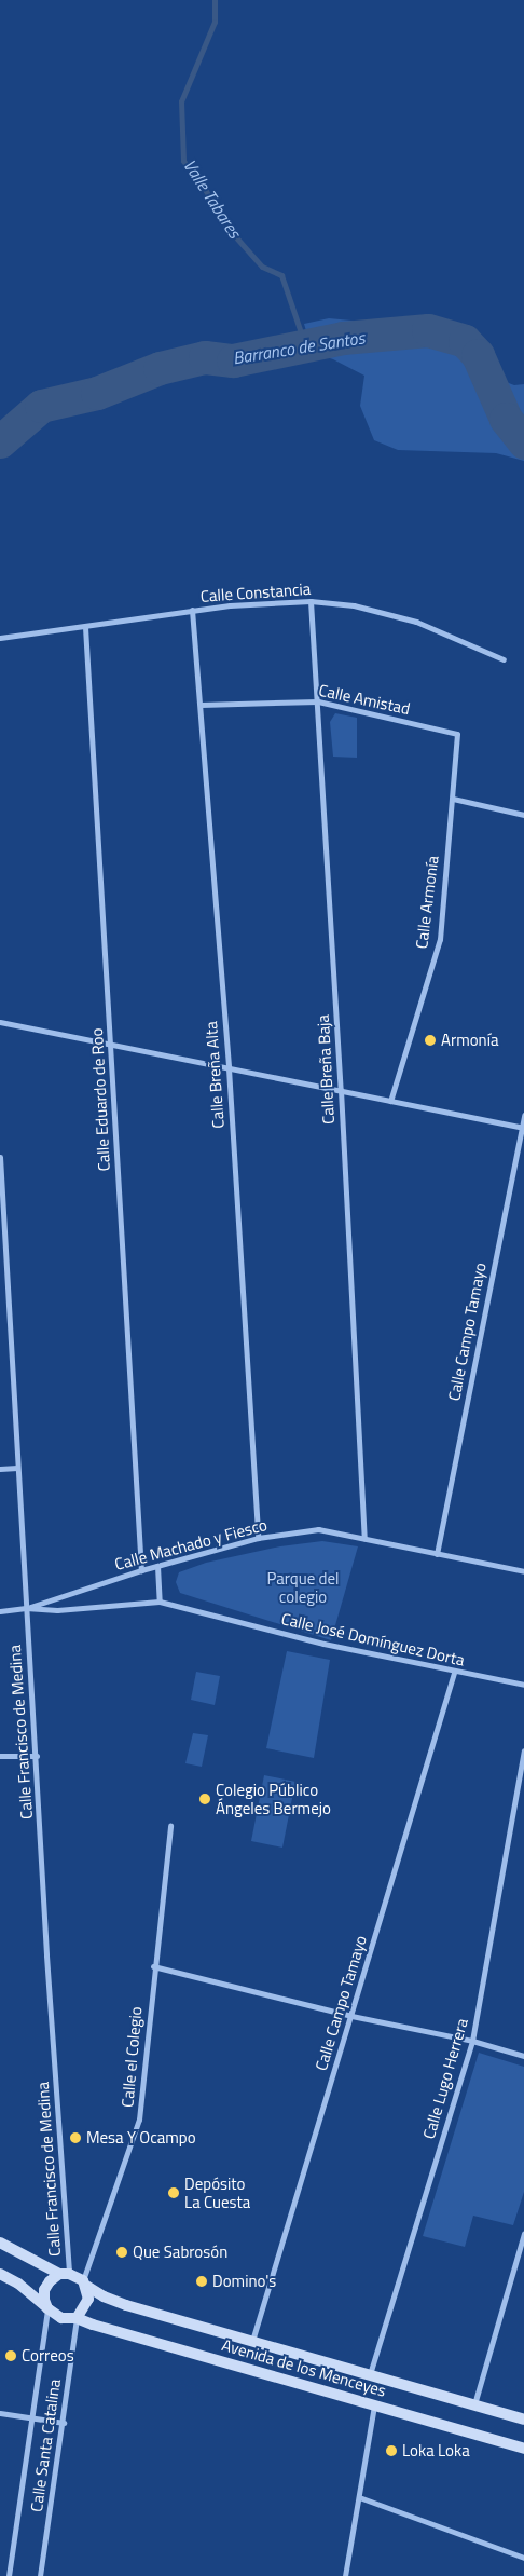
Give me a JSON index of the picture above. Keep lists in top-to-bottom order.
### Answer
{
  "streets": {
    "main road": ["Avenida de los Menceyes"],
    "street": [
      "Calle Constancia",
      "Calle Amistad",
      "Calle Armonía",
      "Calle Breña Baja",
      "Calle Breña Alta",
      "Calle Eduardo de Roo",
      "Calle Campo Tamayo",
      "Calle Machado y Fiesco",
      "Calle José Domínguez Dorta",
      "Calle Francisco de Medina",
      "Calle el Colegio",
      "Calle Lugo Herrera",
      "Calle Santa Catalina"
    ]
  },
  "crossings": [
    ["Calle Constancia", "Calle Breña Baja"],
    ["Calle Constancia", "Calle Breña Alta"],
    ["Calle Constancia", "Calle Eduardo de Roo"],
    ["Calle Amistad", "Calle Armonía"],
    ["Calle Amistad", "Calle Breña Baja"],
    ["Calle Amistad", "Calle Breña Alta"],
    ["Calle Breña Baja", "Calle Machado y Fiesco"],
    ["Calle Breña Alta", "Calle Machado y Fiesco"],
    ["Calle Eduardo de Roo", "Calle Machado y Fiesco"],
    ["Calle Campo Tamayo", "Calle Machado y Fiesco"],
    ["Calle Campo Tamayo", "Calle José Domínguez Dorta"],
    ["Calle Campo Tamayo", "Avenida de los Menceyes"],
    ["Calle Machado y Fiesco", "Calle José Domínguez Dorta"],
    ["Calle Machado y Fiesco", "Calle Francisco de Medina"],
    ["Calle José Domínguez Dorta", "Calle Francisco de Medina"],
    ["Calle Francisco de Medina", "Calle el Colegio"],
    ["Calle Francisco de Medina", "Avenida de los Menceyes"],
    ["Calle Francisco de Medina", "Calle Santa Catalina"],
    ["Calle el Colegio", "Avenida de los Menceyes"],
    ["Calle el Colegio", "Calle Santa Catalina"],
    ["Calle Lugo Herrera", "Avenida de los Menceyes"],
    ["Avenida de los Menceyes", "Calle Santa Catalina"]
  ],
  "water": ["Valle Tabares", "Barranco de Santos"],
  "parks": ["Parque del colegio"],
  "places": [
    "Armonía",
    "Colegio Público Ángeles Bermejo",
    "Mesa Y Ocampo",
    "Depósito La Cuesta",
    "Que Sabrosón",
    "Domino's",
    "Correos",
    "Loka Loka"
  ]
}
